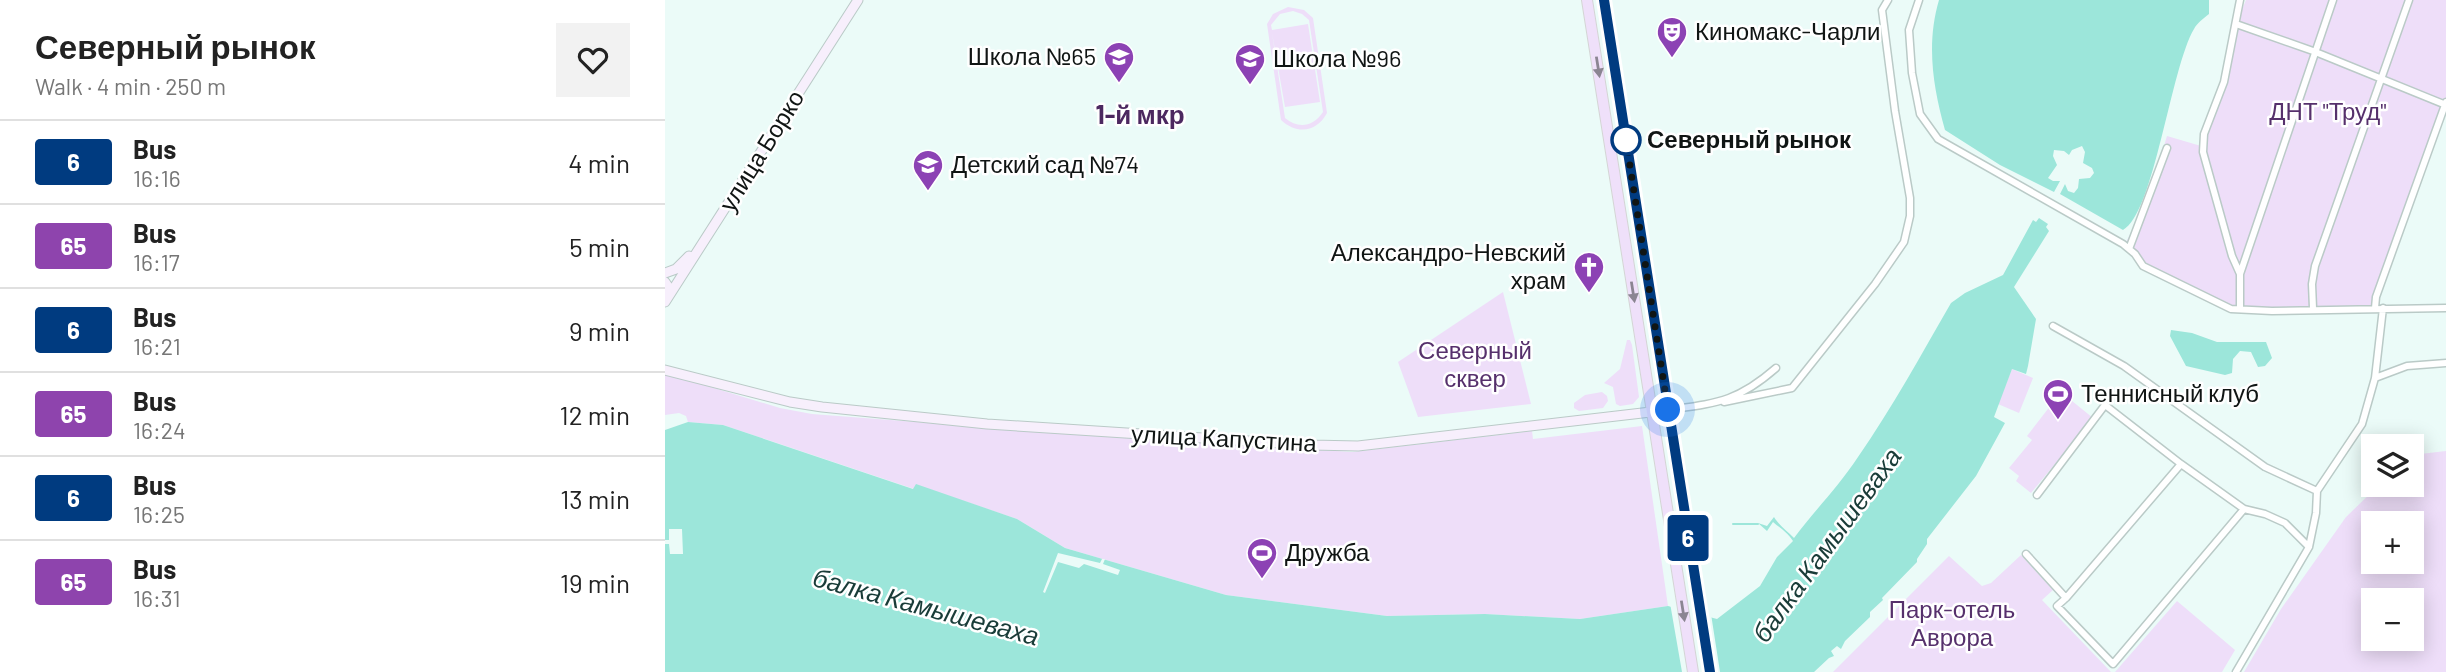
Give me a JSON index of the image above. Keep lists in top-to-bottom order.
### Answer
{
  "streets": {
    "street": ["улица Борко", "улица Капустина"]
  },
  "districts": ["1-й мкр"],
  "water": ["балка Камышеваха"],
  "parks": ["ДНТ \"Труд\"", "Северный сквер", "Парк-отель Аврора"],
  "places": {
    "theatre": ["Киномакс-Чарли"],
    "school or university": ["Школа №65", "Школа №96", "Детский сад №74"],
    "other": ["Северный рынок"],
    "church": ["Александро-Невский храм"],
    "sports": ["Теннисный клуб", "Дружба"]
  },
  "lines": ["bus line 6"],
  "page": {
    "heading": ["Северный рынок", "Walk · 4 min · 250 m"],
    "on_map": "6",
    "list": [
      {
        "mark": "6",
        "name": "Bus",
        "note": "16:16",
        "value": "4 min"
      },
      {
        "mark": "65",
        "name": "Bus",
        "note": "16:17",
        "value": "5 min"
      },
      {
        "mark": "6",
        "name": "Bus",
        "note": "16:21",
        "value": "9 min"
      },
      {
        "mark": "65",
        "name": "Bus",
        "note": "16:24",
        "value": "12 min"
      },
      {
        "mark": "6",
        "name": "Bus",
        "note": "16:25",
        "value": "13 min"
      },
      {
        "mark": "65",
        "name": "Bus",
        "note": "16:31",
        "value": "19 min"
      }
    ],
    "map_buttons": ["+", "−"]
  }
}
